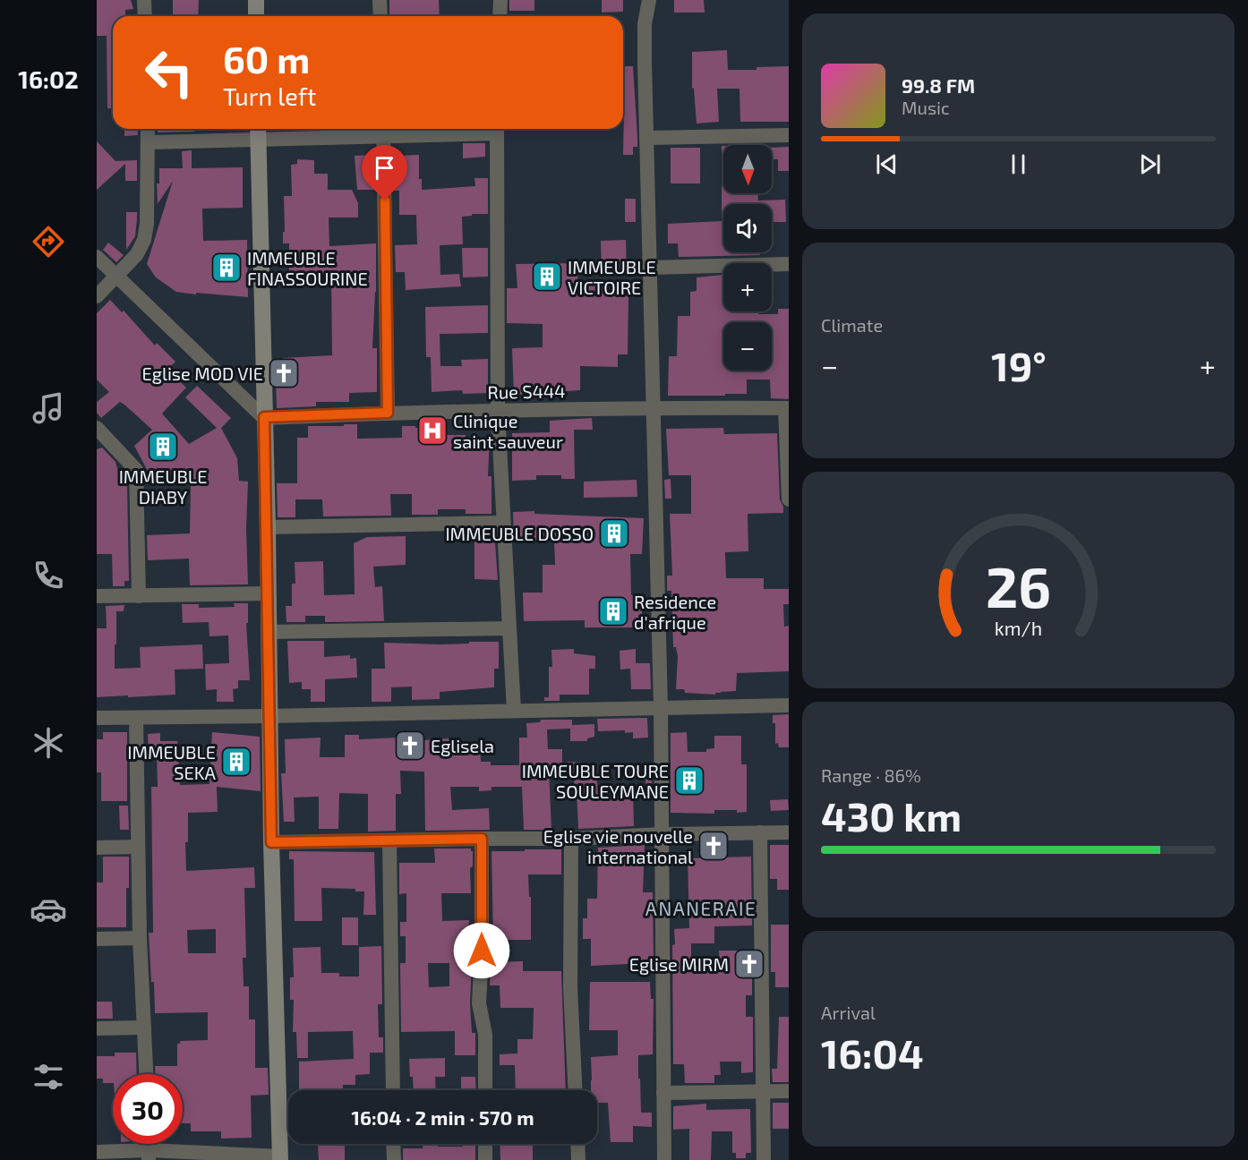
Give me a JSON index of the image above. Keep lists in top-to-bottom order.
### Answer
{
  "streets": {
    "street": ["Rue S444"]
  },
  "districts": ["ANANERAIE"],
  "places": {
    "building": [
      "IMMEUBLE FINASSOURINE",
      "IMMEUBLE VICTOIRE",
      "IMMEUBLE DIABY",
      "IMMEUBLE DOSSO",
      "Residence d'afrique",
      "IMMEUBLE SEKA",
      "IMMEUBLE TOURE SOULEYMANE"
    ],
    "church": [
      "Eglise MOD VIE",
      "Eglisela",
      "Eglise vie nouvelle international",
      "Eglise MIRM"
    ],
    "hospital": ["Clinique saint sauveur"]
  },
  "north": "bottom",
  "page": {
    "tabs": "16:02",
    "turn": ["60 m", "Turn left"],
    "song": ["99.8 FM", "Music"],
    "map_buttons": ["+", "−"],
    "tile": [
      "Climate",
      ["Range · 86%", "430 km"],
      ["Arrival", "16:04"]
    ],
    "heat": ["−", "19°", "+"],
    "limit": "30",
    "trip": "16:04 · 2 min · 570 m",
    "gauge": ["26", "km/h"]
  }
}
